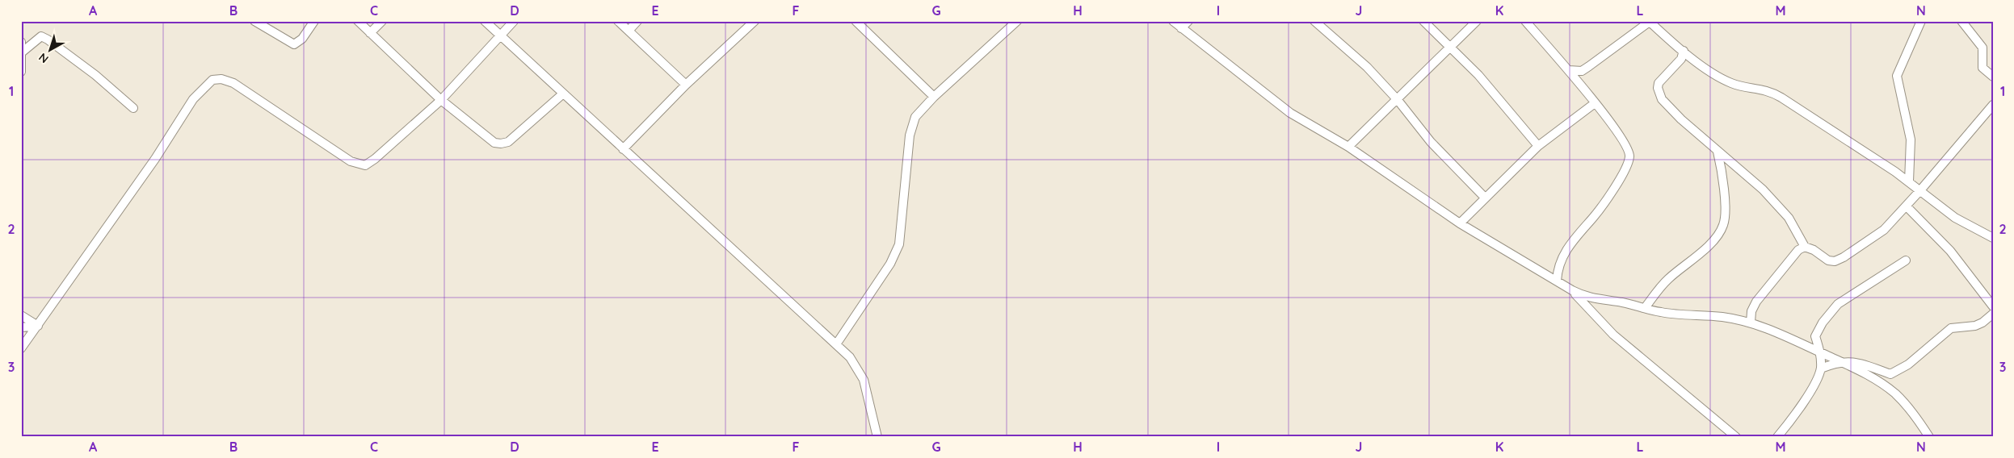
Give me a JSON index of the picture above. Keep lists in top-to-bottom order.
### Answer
{
  "north": "bottom left",
  "grid": {
    "columns": [
      "A",
      "B",
      "C",
      "D",
      "E",
      "F",
      "G",
      "H",
      "I",
      "J",
      "K",
      "L",
      "M",
      "N"
    ],
    "rows": ["1", "2", "3"]
  }
}
